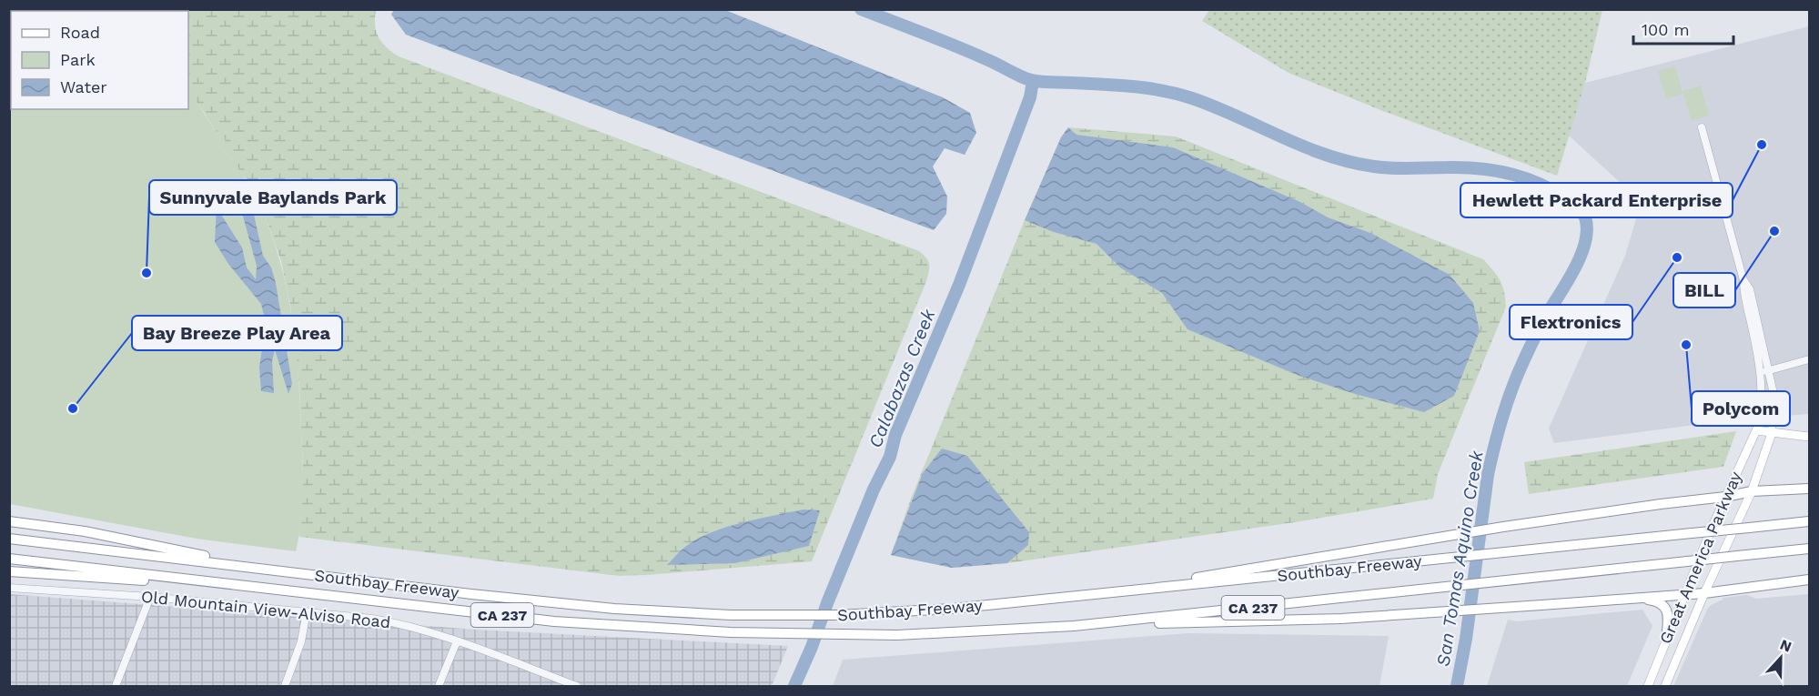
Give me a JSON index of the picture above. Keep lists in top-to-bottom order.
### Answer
{
  "streets": {
    "highway": ["Southbay Freeway", "CA 237"],
    "main road": ["Great America Parkway"],
    "street": ["Old Mountain View-Alviso Road"]
  },
  "water": ["Calabazas Creek", "San Tomas Aquino Creek"],
  "places": [
    "Hewlett Packard Enterprise",
    "BILL",
    "Flextronics",
    "Sunnyvale Baylands Park",
    "Polycom",
    "Bay Breeze Play Area"
  ],
  "legend": ["Road", "Park", "Water"],
  "scale_bar": "100 m",
  "north": "top"
}
